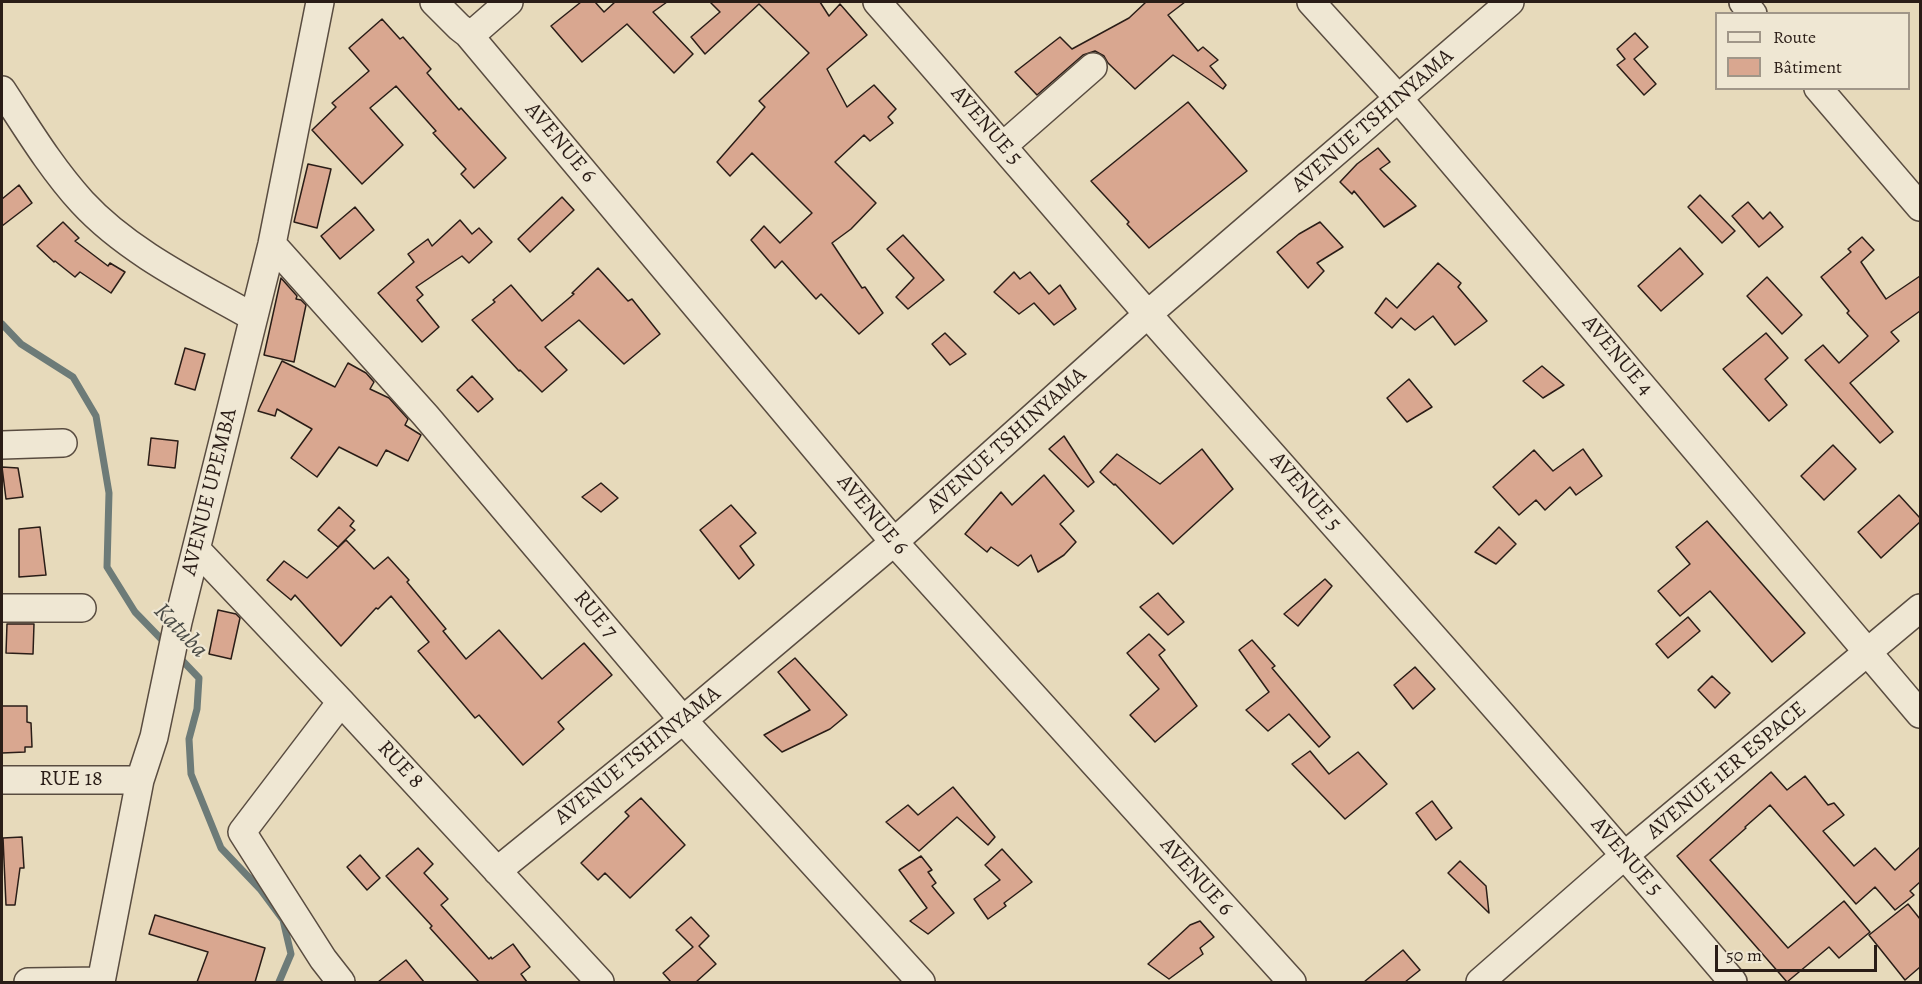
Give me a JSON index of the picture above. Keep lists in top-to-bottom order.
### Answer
{
  "streets": {
    "street": [
      "AVENUE TSHINYAMA",
      "AVENUE 5",
      "AVENUE 6",
      "AVENUE 4",
      "AVENUE UPEMBA",
      "RUE 7",
      "RUE 8",
      "AVENUE 1ER ESPACE",
      "RUE 18"
    ]
  },
  "crossings": [
    ["AVENUE TSHINYAMA", "AVENUE 5"],
    ["AVENUE TSHINYAMA", "AVENUE 6"],
    ["AVENUE TSHINYAMA", "AVENUE 4"],
    ["AVENUE TSHINYAMA", "RUE 7"],
    ["AVENUE TSHINYAMA", "RUE 8"],
    ["AVENUE 5", "AVENUE 1ER ESPACE"],
    ["AVENUE 4", "AVENUE 1ER ESPACE"],
    ["AVENUE UPEMBA", "RUE 7"],
    ["AVENUE UPEMBA", "RUE 8"],
    ["AVENUE UPEMBA", "RUE 18"]
  ],
  "water": ["Katuba"],
  "legend": ["Route", "Bâtiment"],
  "scale_bar": "50 m"
}
